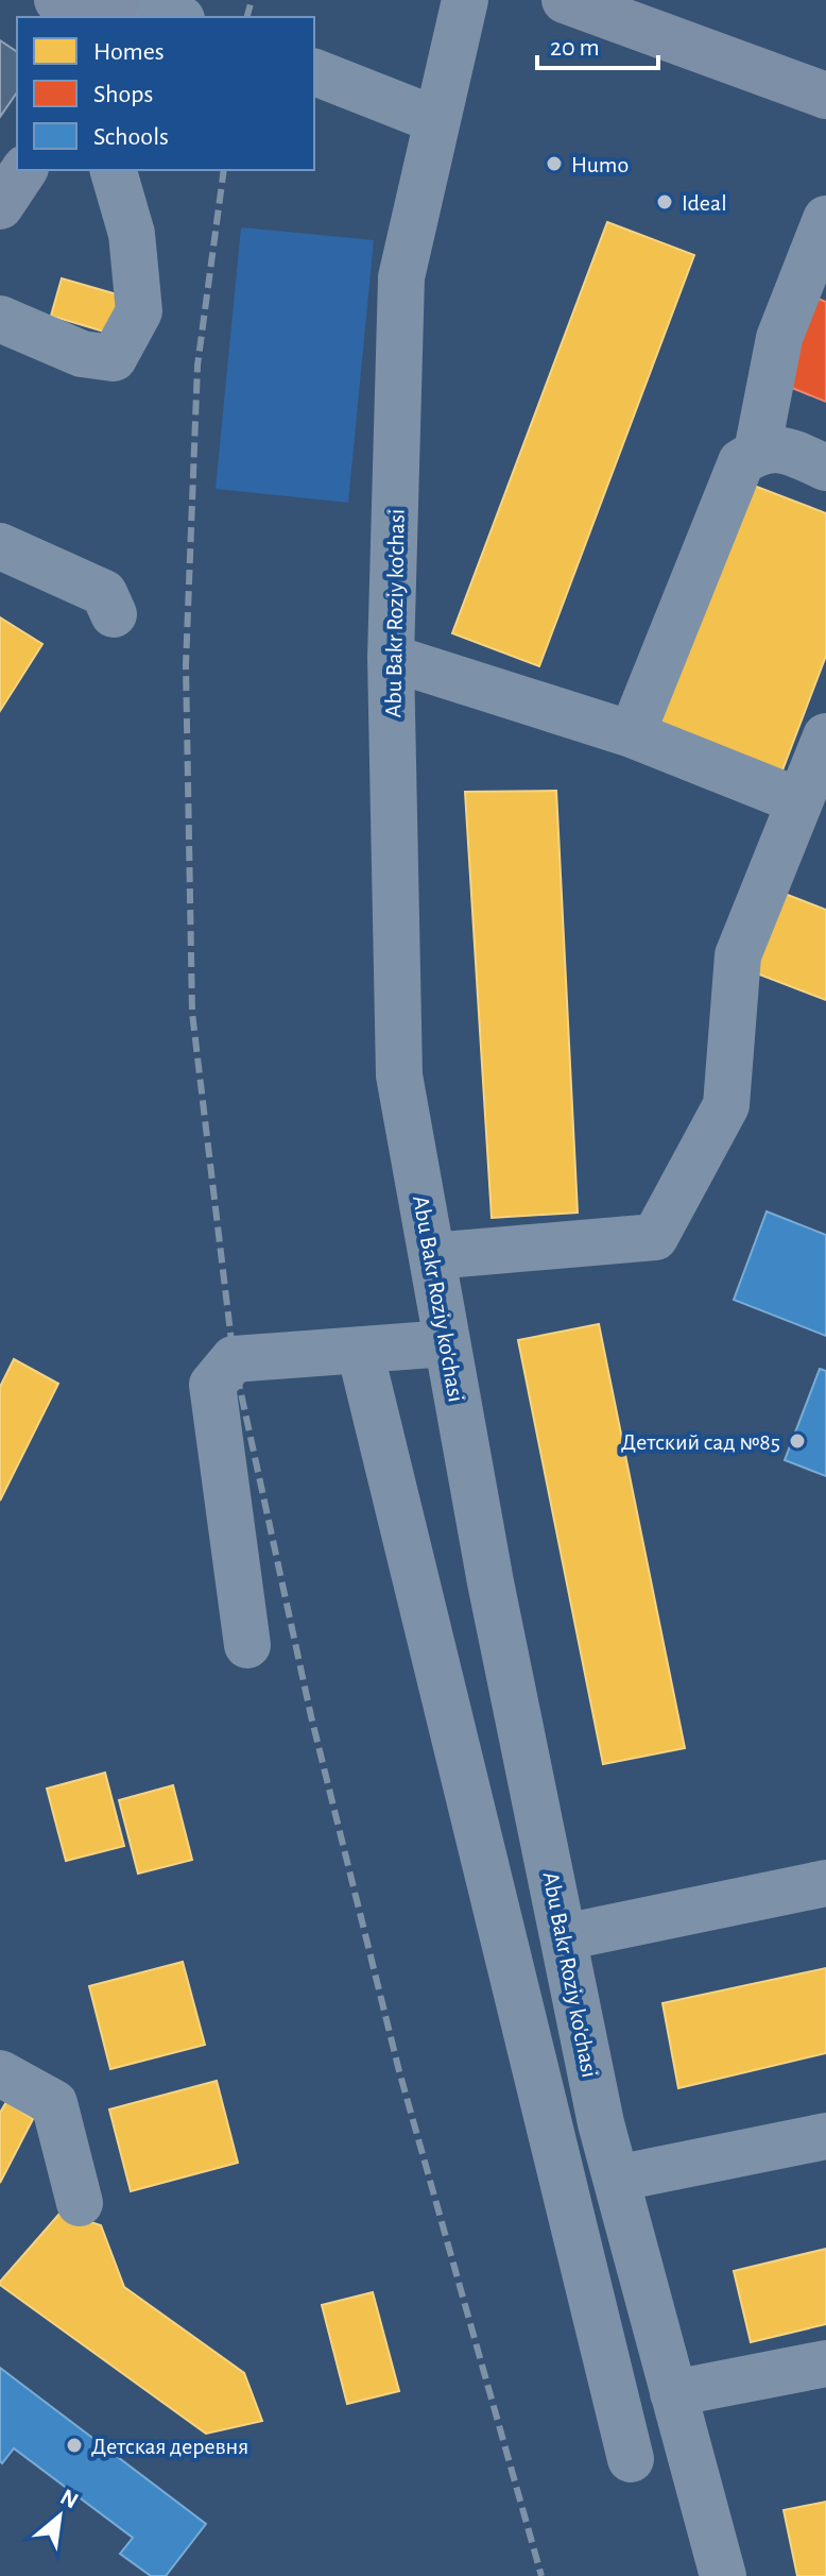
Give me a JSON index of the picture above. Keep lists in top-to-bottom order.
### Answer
{
  "streets": {
    "street": ["Abu Bakr Roziy ko'chasi"]
  },
  "places": [
    "Humo",
    "Ideal",
    "Детский сад №85",
    "Детская деревня"
  ],
  "legend": ["Homes", "Shops", "Schools"],
  "scale_bar": "20 m",
  "north": "top right"
}
